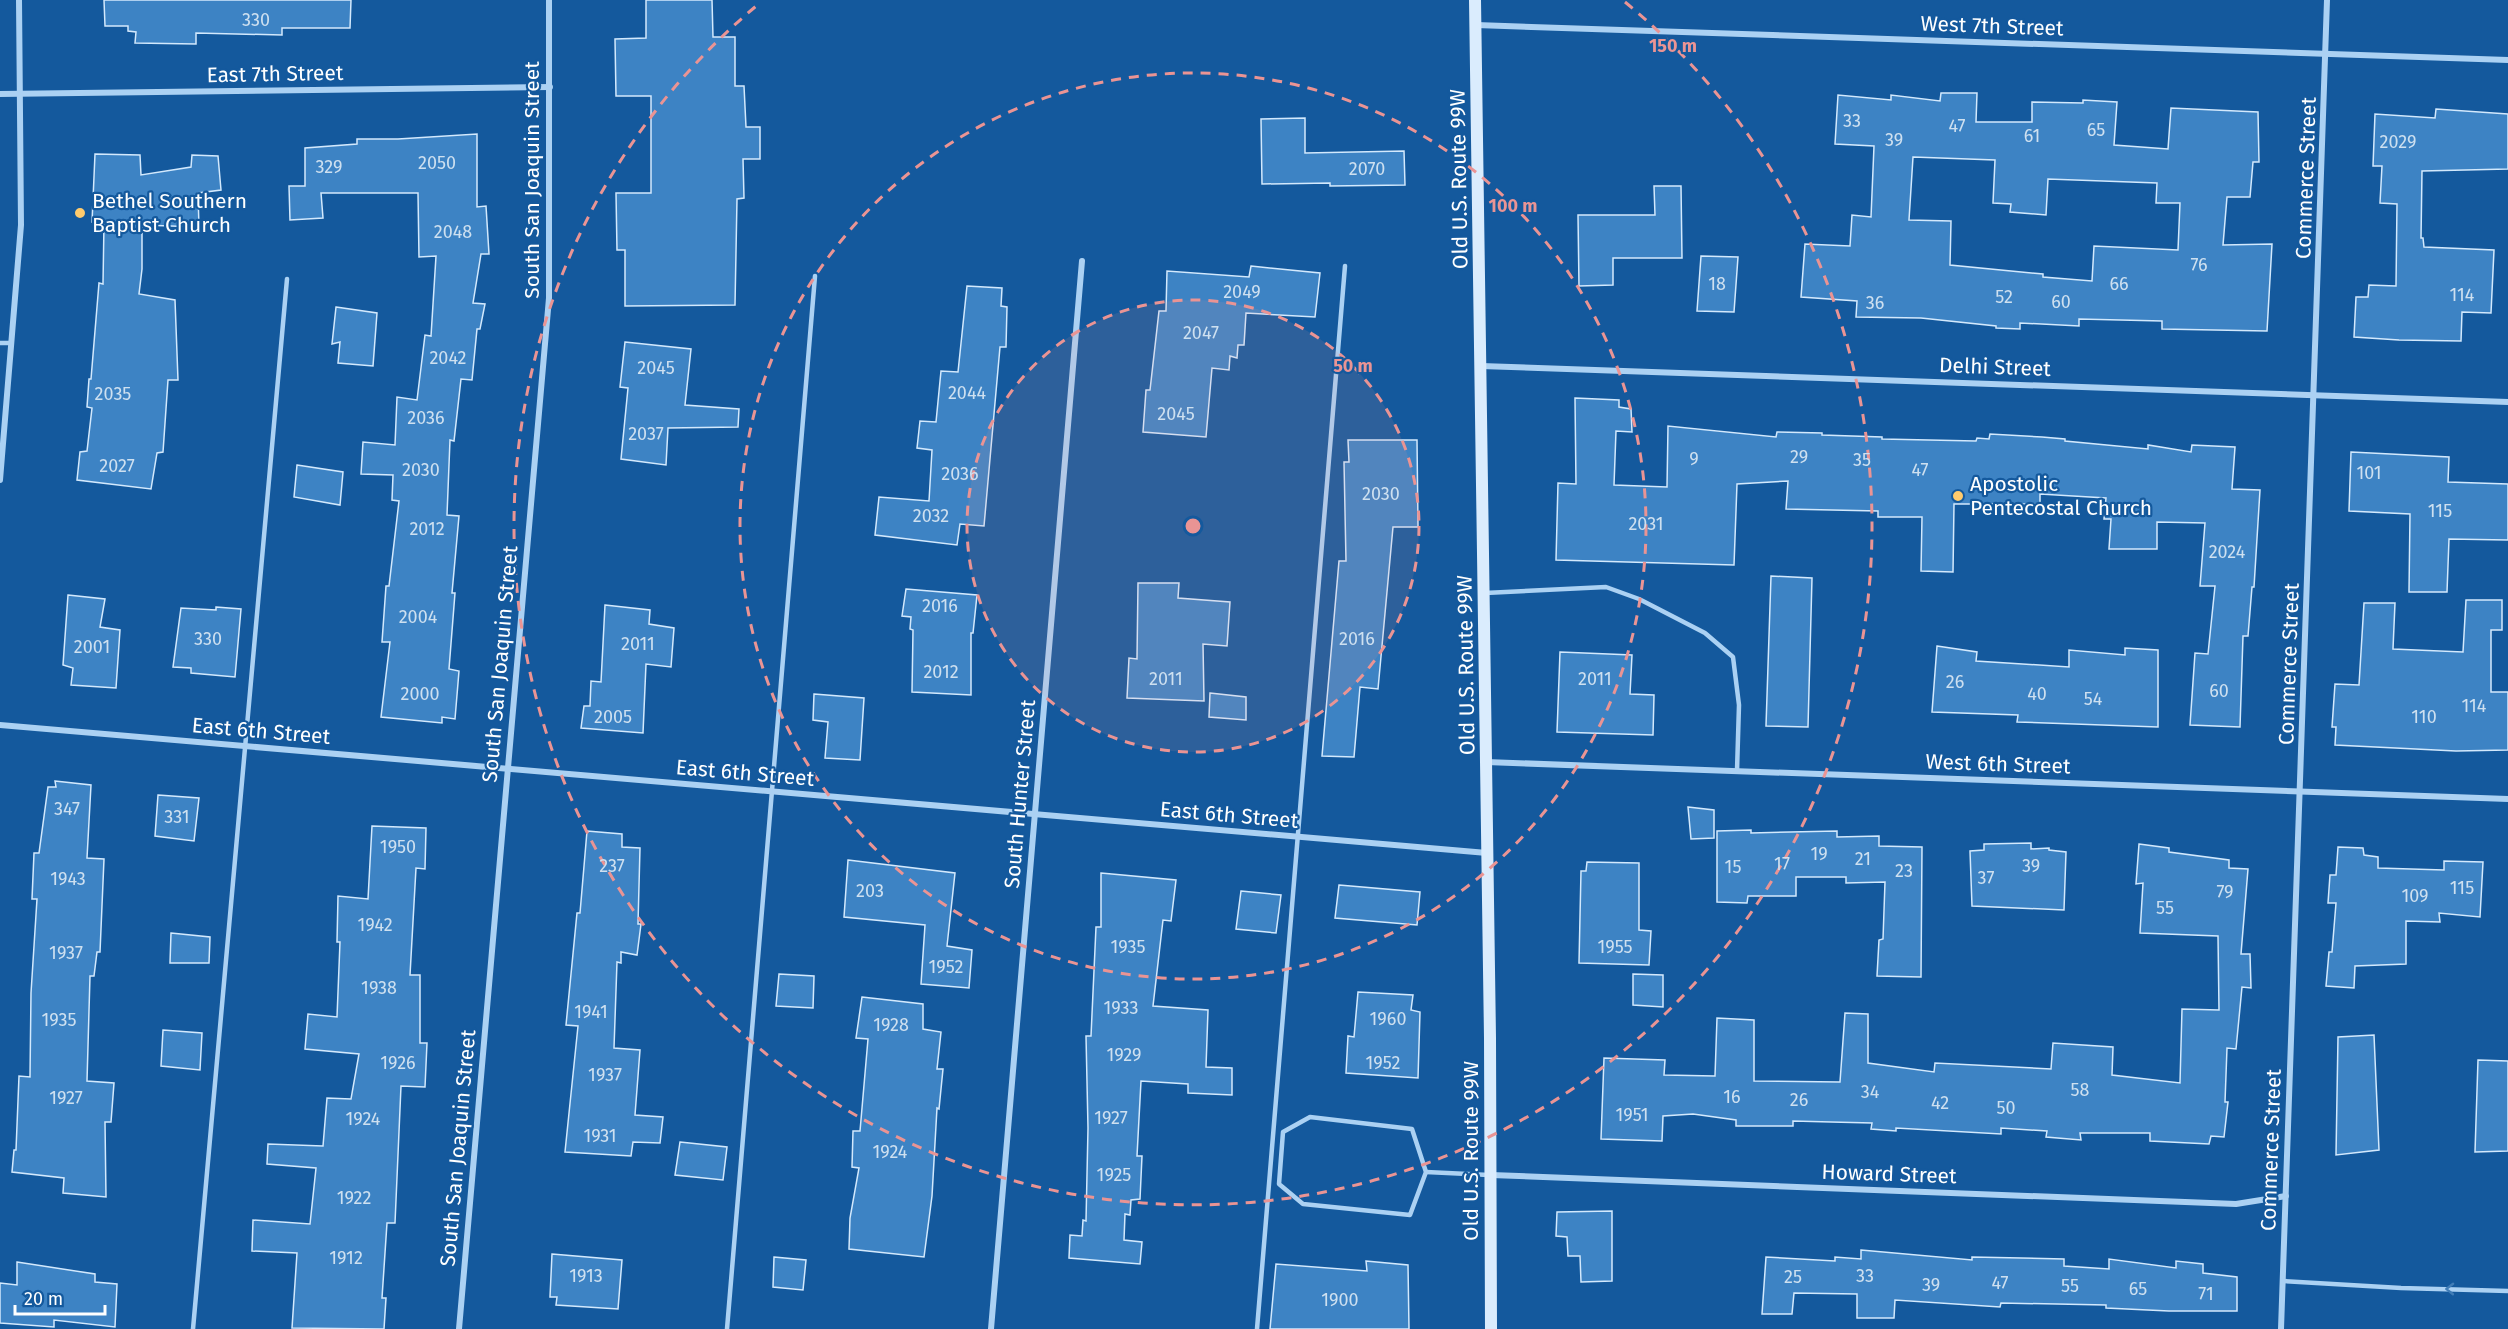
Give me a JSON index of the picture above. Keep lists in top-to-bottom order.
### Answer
{
  "streets": {
    "main road": ["Old U.S. Route 99W"],
    "street": [
      "West 7th Street",
      "East 7th Street",
      "Commerce Street",
      "South San Joaquin Street",
      "Delhi Street",
      "East 6th Street",
      "West 6th Street",
      "South Hunter Street",
      "Howard Street"
    ]
  },
  "crossings": [
    ["West 7th Street", "Commerce Street"],
    ["West 7th Street", "Old U.S. Route 99W"],
    ["East 7th Street", "South San Joaquin Street"],
    ["Commerce Street", "Delhi Street"],
    ["Commerce Street", "West 6th Street"],
    ["Commerce Street", "Howard Street"],
    ["Old U.S. Route 99W", "Delhi Street"],
    ["Old U.S. Route 99W", "East 6th Street"],
    ["Old U.S. Route 99W", "West 6th Street"],
    ["Old U.S. Route 99W", "Howard Street"],
    ["South San Joaquin Street", "East 6th Street"],
    ["East 6th Street", "South Hunter Street"]
  ],
  "places": ["Bethel Southern Baptist Church", "Apostolic Pentecostal Church"],
  "house_numbers": [
    "330",
    "33",
    "47",
    "65",
    "61",
    "39",
    "2029",
    "2050",
    "329",
    "2070",
    "2048",
    "76",
    "18",
    "66",
    "2049",
    "114",
    "52",
    "60",
    "36",
    "2047",
    "2042",
    "2045",
    "2044",
    "2035",
    "2045",
    "2036",
    "2037",
    "29",
    "9",
    "35",
    "2027",
    "2030",
    "47",
    "101",
    "2036",
    "2030",
    "115",
    "2032",
    "2031",
    "2012",
    "2024",
    "2016",
    "2004",
    "330",
    "2016",
    "2011",
    "2001",
    "2012",
    "2011",
    "2011",
    "26",
    "60",
    "2000",
    "40",
    "54",
    "114",
    "2005",
    "110",
    "347",
    "331",
    "1950",
    "19",
    "21",
    "17",
    "237",
    "39",
    "15",
    "23",
    "37",
    "1943",
    "115",
    "203",
    "79",
    "109",
    "55",
    "1942",
    "1935",
    "1955",
    "1937",
    "1952",
    "1938",
    "1933",
    "1941",
    "1960",
    "1935",
    "1928",
    "1929",
    "1926",
    "1952",
    "1937",
    "58",
    "34",
    "16",
    "1927",
    "26",
    "42",
    "50",
    "1951",
    "1927",
    "1924",
    "1931",
    "1924",
    "1925",
    "1922",
    "1912",
    "1913",
    "33",
    "25",
    "47",
    "39",
    "55",
    "65",
    "71",
    "1900"
  ],
  "scale_bar": "20 m",
  "rings": ["150 m", "100 m", "50 m"]
}
